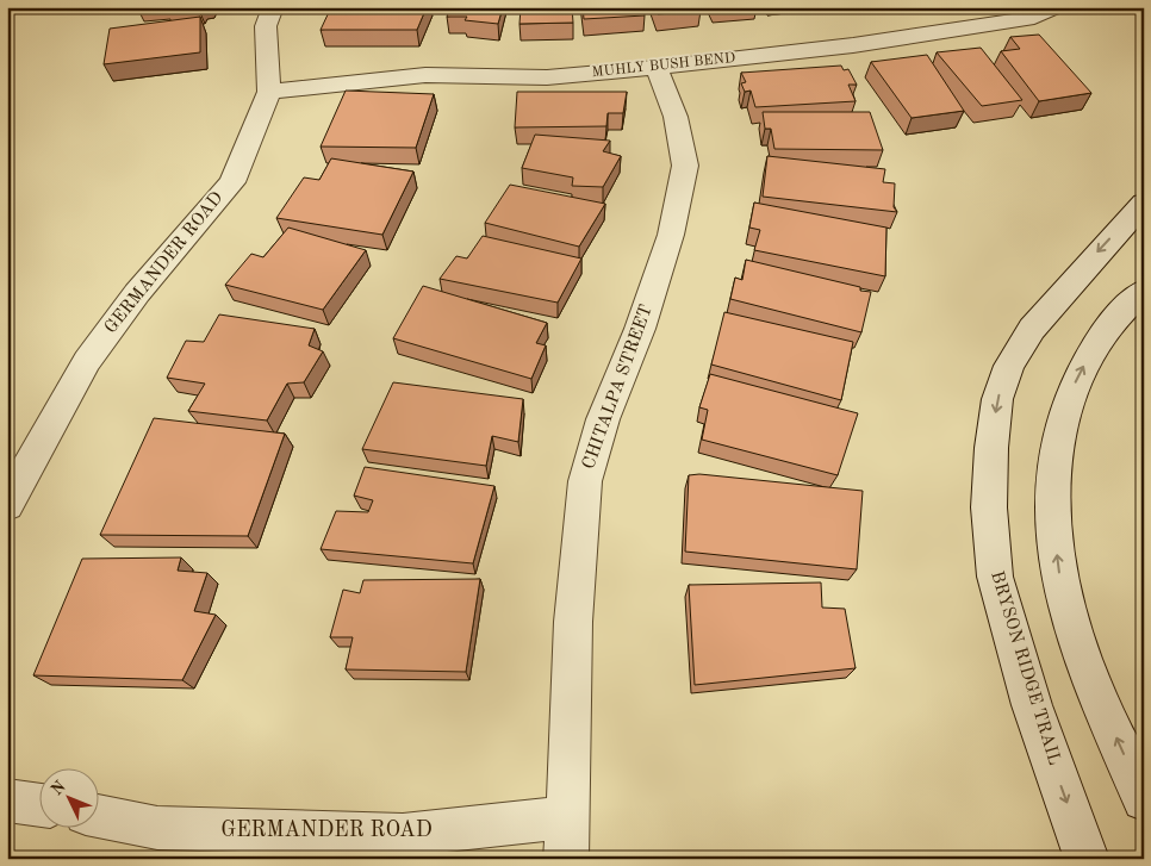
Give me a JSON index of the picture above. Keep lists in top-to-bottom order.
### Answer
{
  "streets": {
    "street": [
      "MUHLY BUSH BEND",
      "GERMANDER ROAD",
      "CHITALPA STREET",
      "BRYSON RIDGE TRAIL"
    ]
  },
  "crossings": [
    ["MUHLY BUSH BEND", "GERMANDER ROAD"],
    ["MUHLY BUSH BEND", "CHITALPA STREET"],
    ["GERMANDER ROAD", "CHITALPA STREET"]
  ],
  "north": "top left"
}
